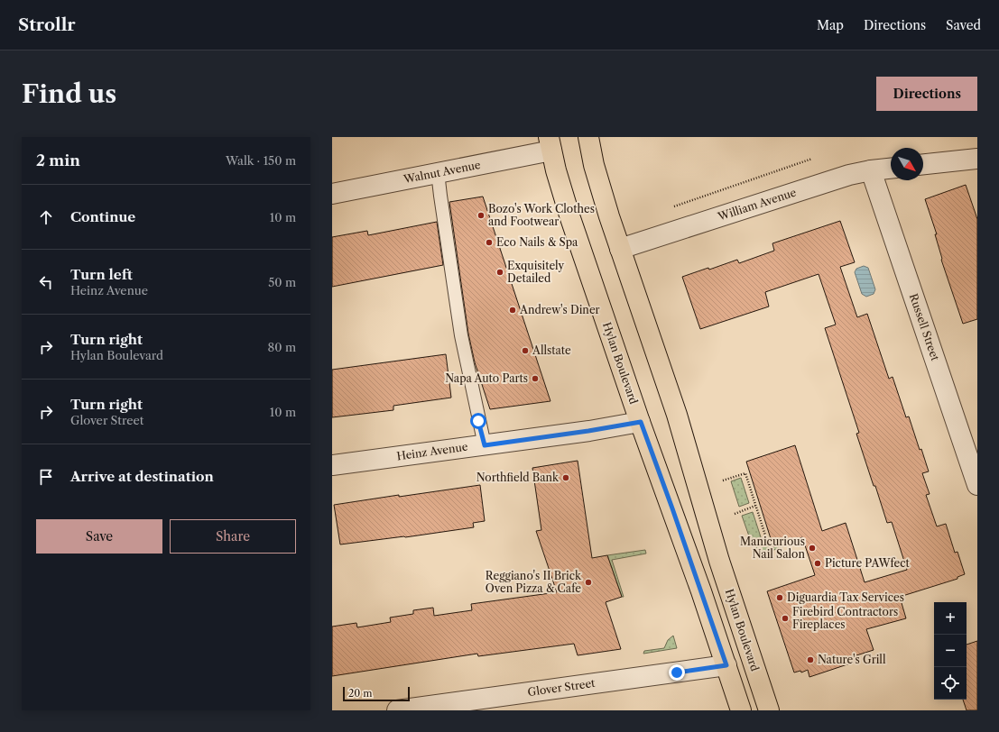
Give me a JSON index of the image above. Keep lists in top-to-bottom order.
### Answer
{
  "streets": {
    "main road": ["Hylan Boulevard"],
    "street": [
      "Walnut Avenue",
      "William Avenue",
      "Russell Street",
      "Heinz Avenue",
      "Glover Street"
    ]
  },
  "crossings": [
    ["Walnut Avenue", "Hylan Boulevard"],
    ["William Avenue", "Russell Street"],
    ["William Avenue", "Hylan Boulevard"],
    ["Hylan Boulevard", "Heinz Avenue"],
    ["Hylan Boulevard", "Glover Street"]
  ],
  "places": [
    "Bozo's Work Clothes and Footwear",
    "Eco Nails & Spa",
    "Exquisitely Detailed",
    "Andrew's Diner",
    "Allstate",
    "Napa Auto Parts",
    "Northfield Bank",
    "Manicurious Nail Salon",
    "Picture PAWfect",
    "Reggiano's II Brick Oven Pizza & Cafe",
    "Diguardia Tax Services",
    "Firebird Contractors Fireplaces",
    "Nature's Grill"
  ],
  "scale_bar": "20 m",
  "north": "bottom right",
  "page": {
    "header": "Strollr",
    "nav": ["Map", "Directions", "Saved"],
    "buttons": [
      "Directions",
      ["Save", "Share"]
    ],
    "title": "Find us",
    "heading": ["2 min", "Walk · 150 m"],
    "list": [
      ["Continue", "10 m"],
      ["Turn left", "Heinz Avenue", "50 m"],
      ["Turn right", "Hylan Boulevard", "80 m"],
      ["Turn right", "Glover Street", "10 m"],
      "Arrive at destination"
    ],
    "map_buttons": ["+", "−"],
    "scale": "20 m"
  }
}
